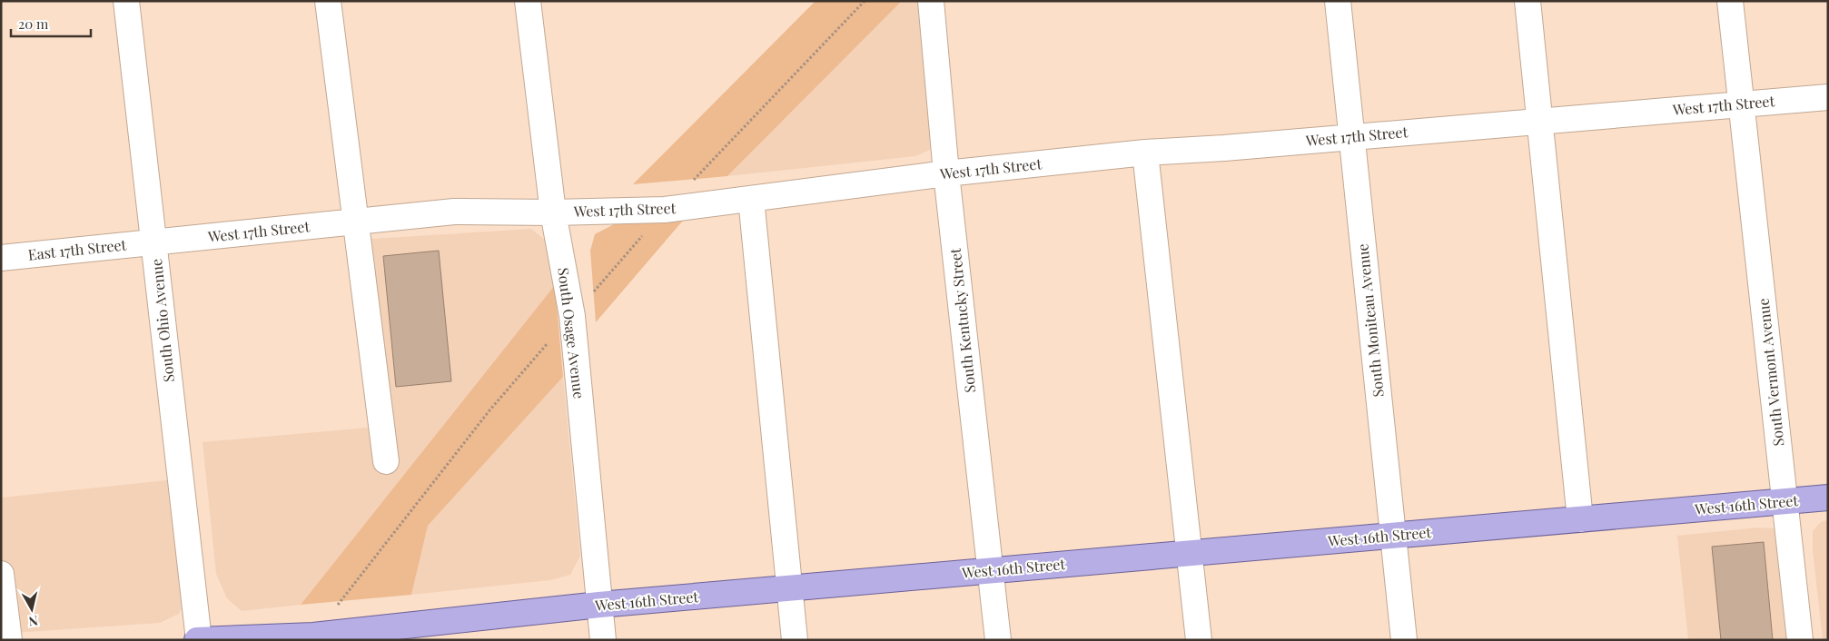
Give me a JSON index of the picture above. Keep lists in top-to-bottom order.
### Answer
{
  "streets": {
    "main road": ["West 16th Street"],
    "street": [
      "West 17th Street",
      "East 17th Street",
      "South Ohio Avenue",
      "South Kentucky Street",
      "South Moniteau Avenue",
      "South Osage Avenue",
      "South Vermont Avenue"
    ]
  },
  "crossings": [
    ["West 17th Street", "East 17th Street"],
    ["West 17th Street", "South Ohio Avenue"],
    ["West 17th Street", "South Kentucky Street"],
    ["West 17th Street", "South Moniteau Avenue"],
    ["West 17th Street", "South Osage Avenue"],
    ["West 17th Street", "South Vermont Avenue"],
    ["East 17th Street", "South Ohio Avenue"],
    ["South Ohio Avenue", "West 16th Street"],
    ["South Kentucky Street", "West 16th Street"],
    ["South Moniteau Avenue", "West 16th Street"],
    ["South Osage Avenue", "West 16th Street"],
    ["South Vermont Avenue", "West 16th Street"]
  ],
  "scale_bar": "20 m",
  "north": "bottom"
}
